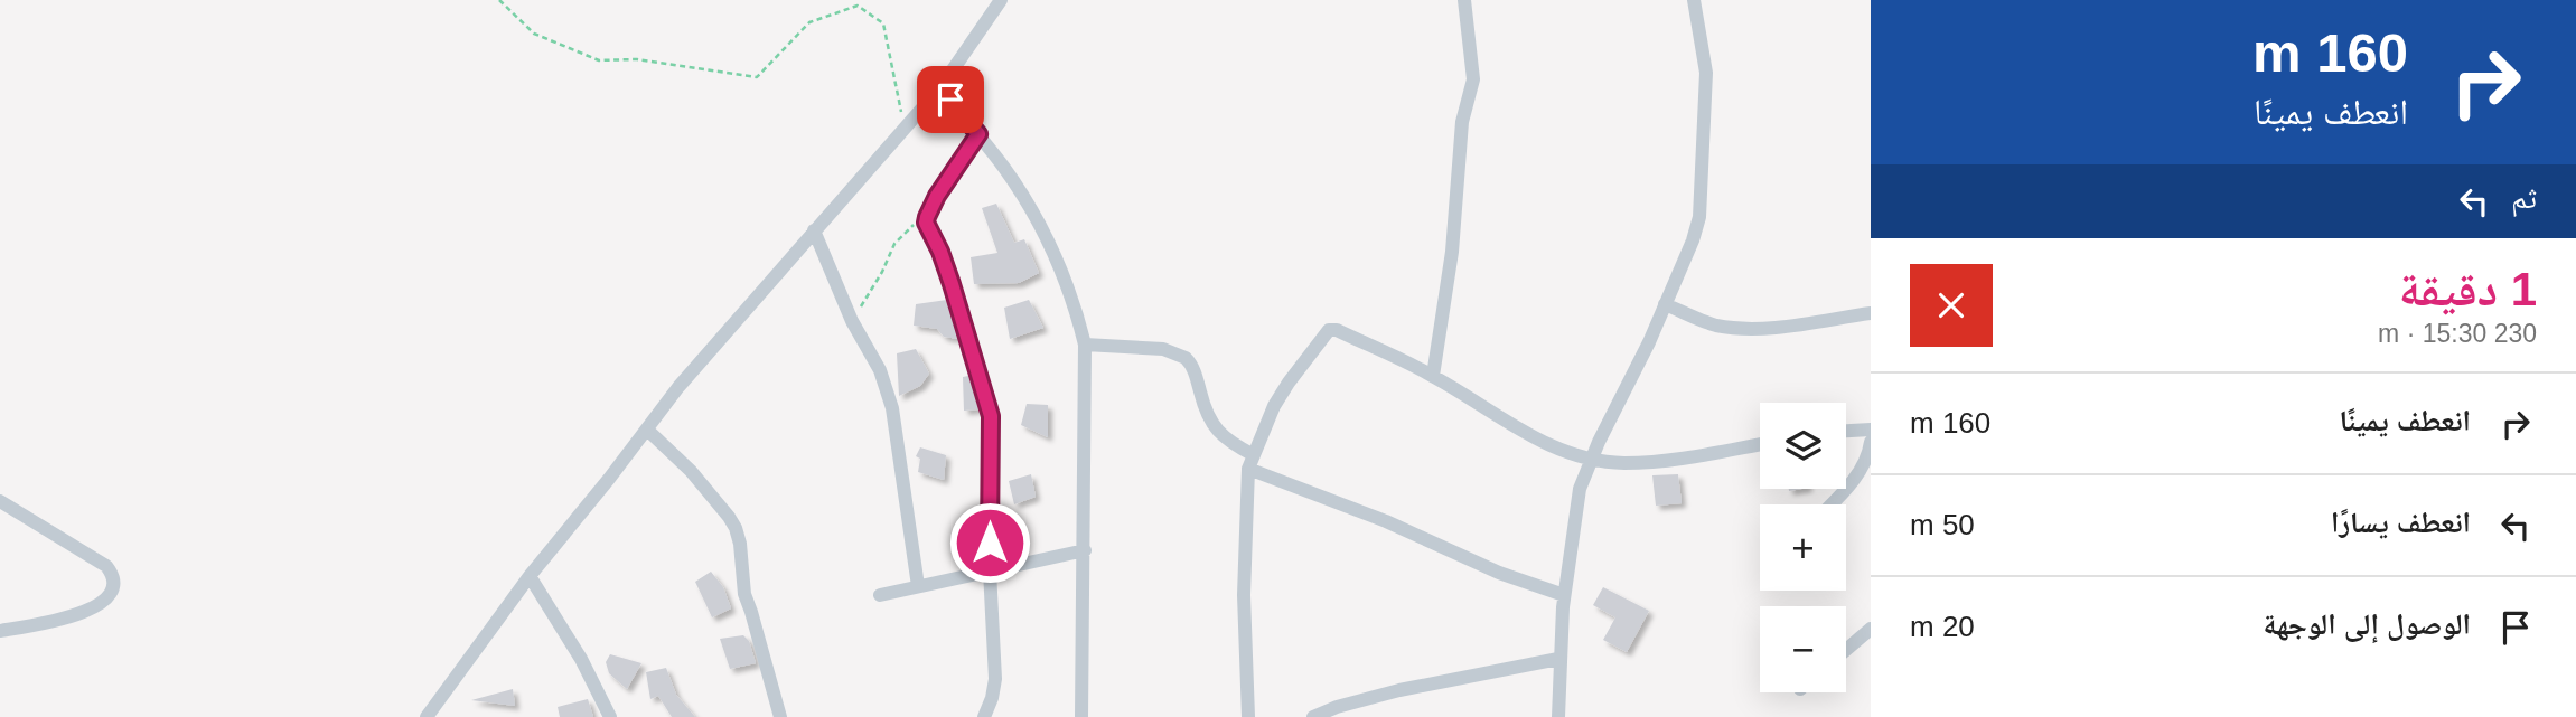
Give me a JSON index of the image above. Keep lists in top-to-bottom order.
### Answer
{
  "page": {
    "turn": ["160 m", "انعطف يمينًا"],
    "then": "ثم",
    "heading": ["1 دقيقة", "230 m · 15:30"],
    "list": [
      {
        "name": "انعطف يمينًا",
        "value": "160 m"
      },
      {
        "name": "انعطف يسارًا",
        "value": "50 m"
      },
      {
        "name": "الوصول إلى الوجهة",
        "value": "20 m"
      }
    ],
    "map_buttons": ["+", "−"]
  }
}
